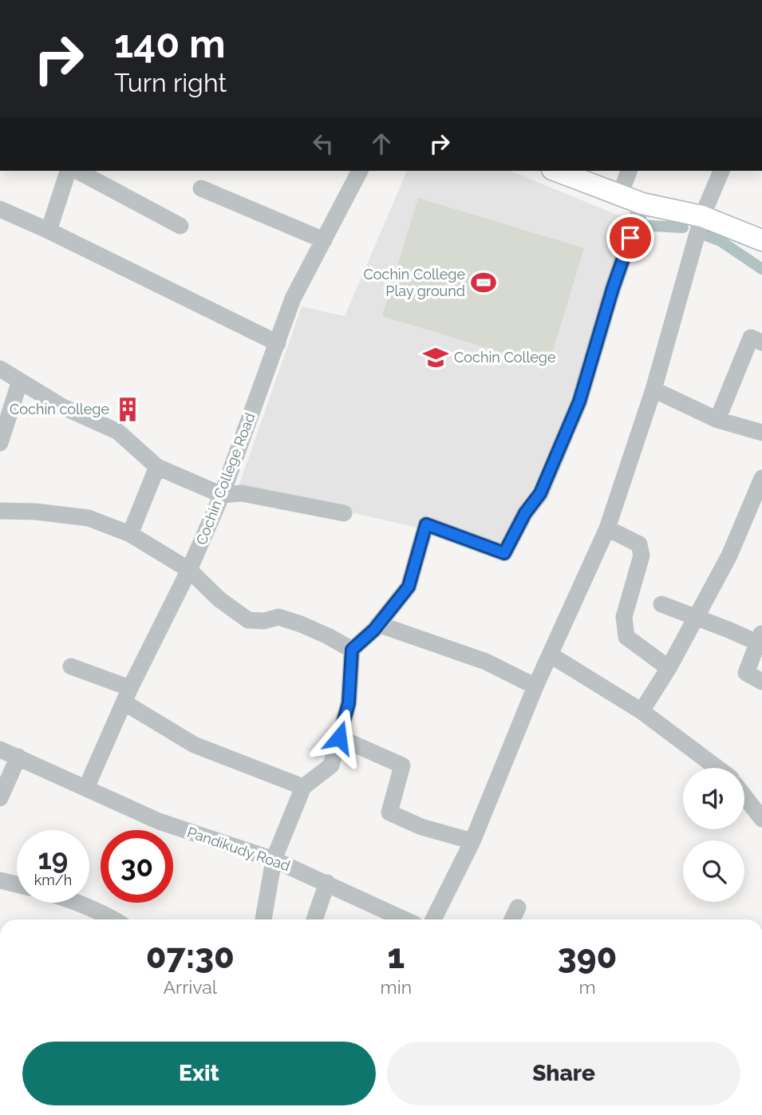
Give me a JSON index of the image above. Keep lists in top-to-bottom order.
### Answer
{
  "streets": {
    "street": ["Cochin College Road", "Pandikudy Road"]
  },
  "crossings": [
    ["Cochin College Road", "Pandikudy Road"]
  ],
  "places": {
    "sports": ["Cochin College Play ground"],
    "school or university": ["Cochin College"],
    "building": ["Cochin college"]
  },
  "page": {
    "turn": ["140 m", "Turn right"],
    "speed": "19 km/h",
    "limit": "30",
    "eta": [
      "07:30",
      "Arrival",
      "1",
      "min",
      "390",
      "m"
    ],
    "buttons": ["Exit", "Share"]
  }
}
